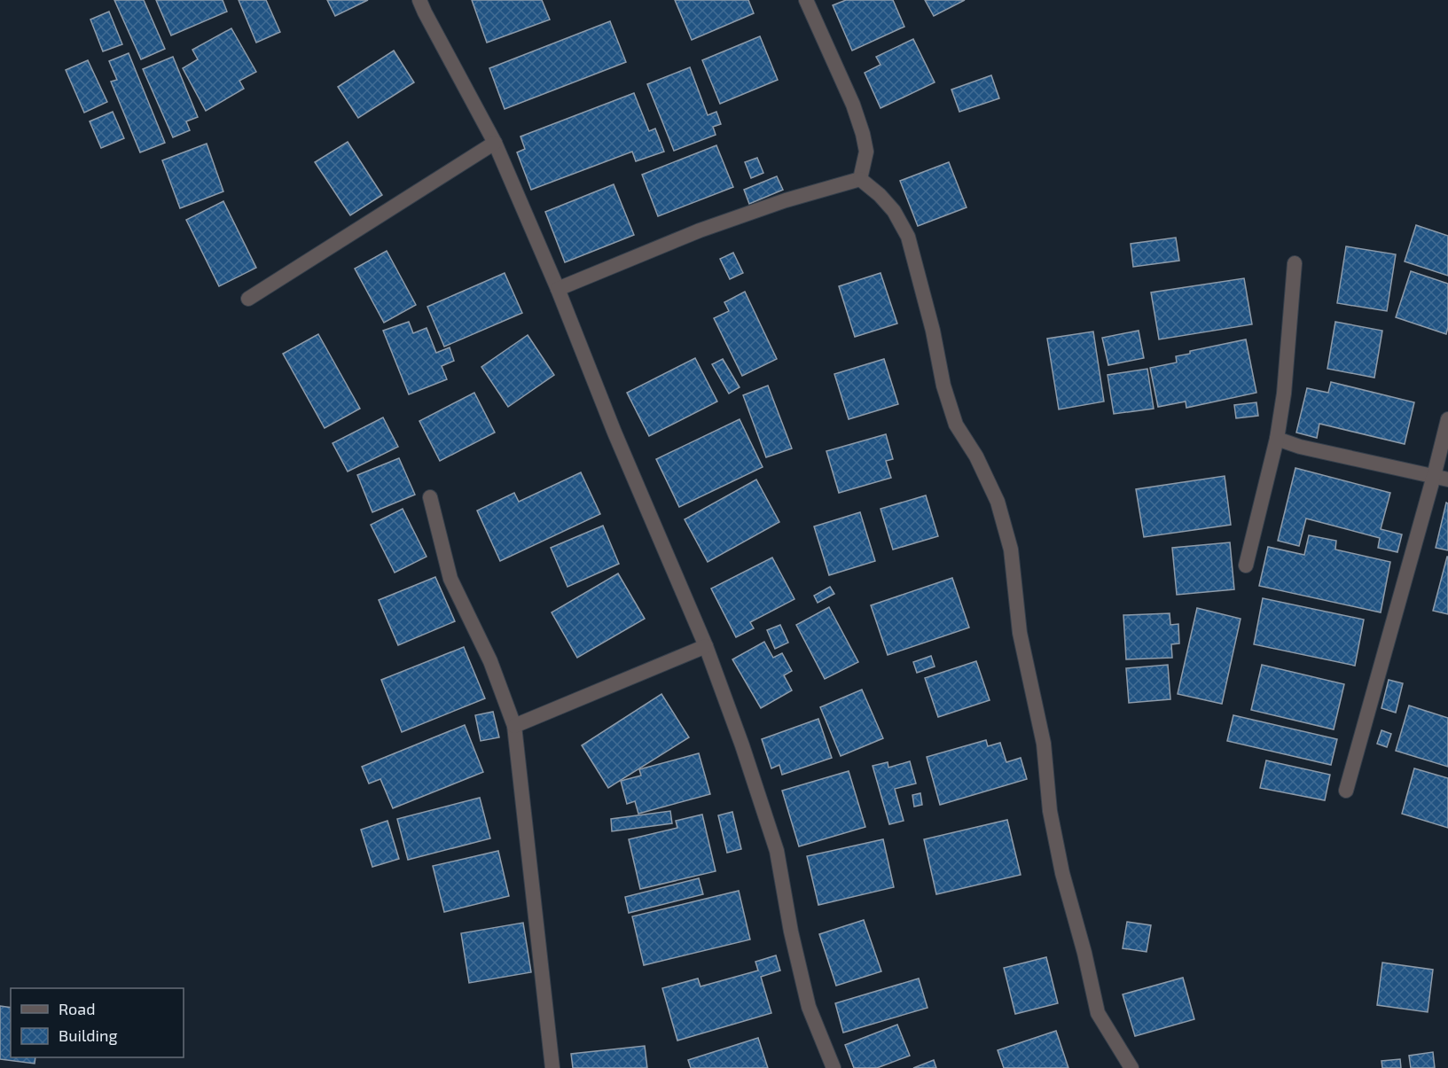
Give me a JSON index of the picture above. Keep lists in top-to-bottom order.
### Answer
{
  "legend": ["Road", "Building"]
}
